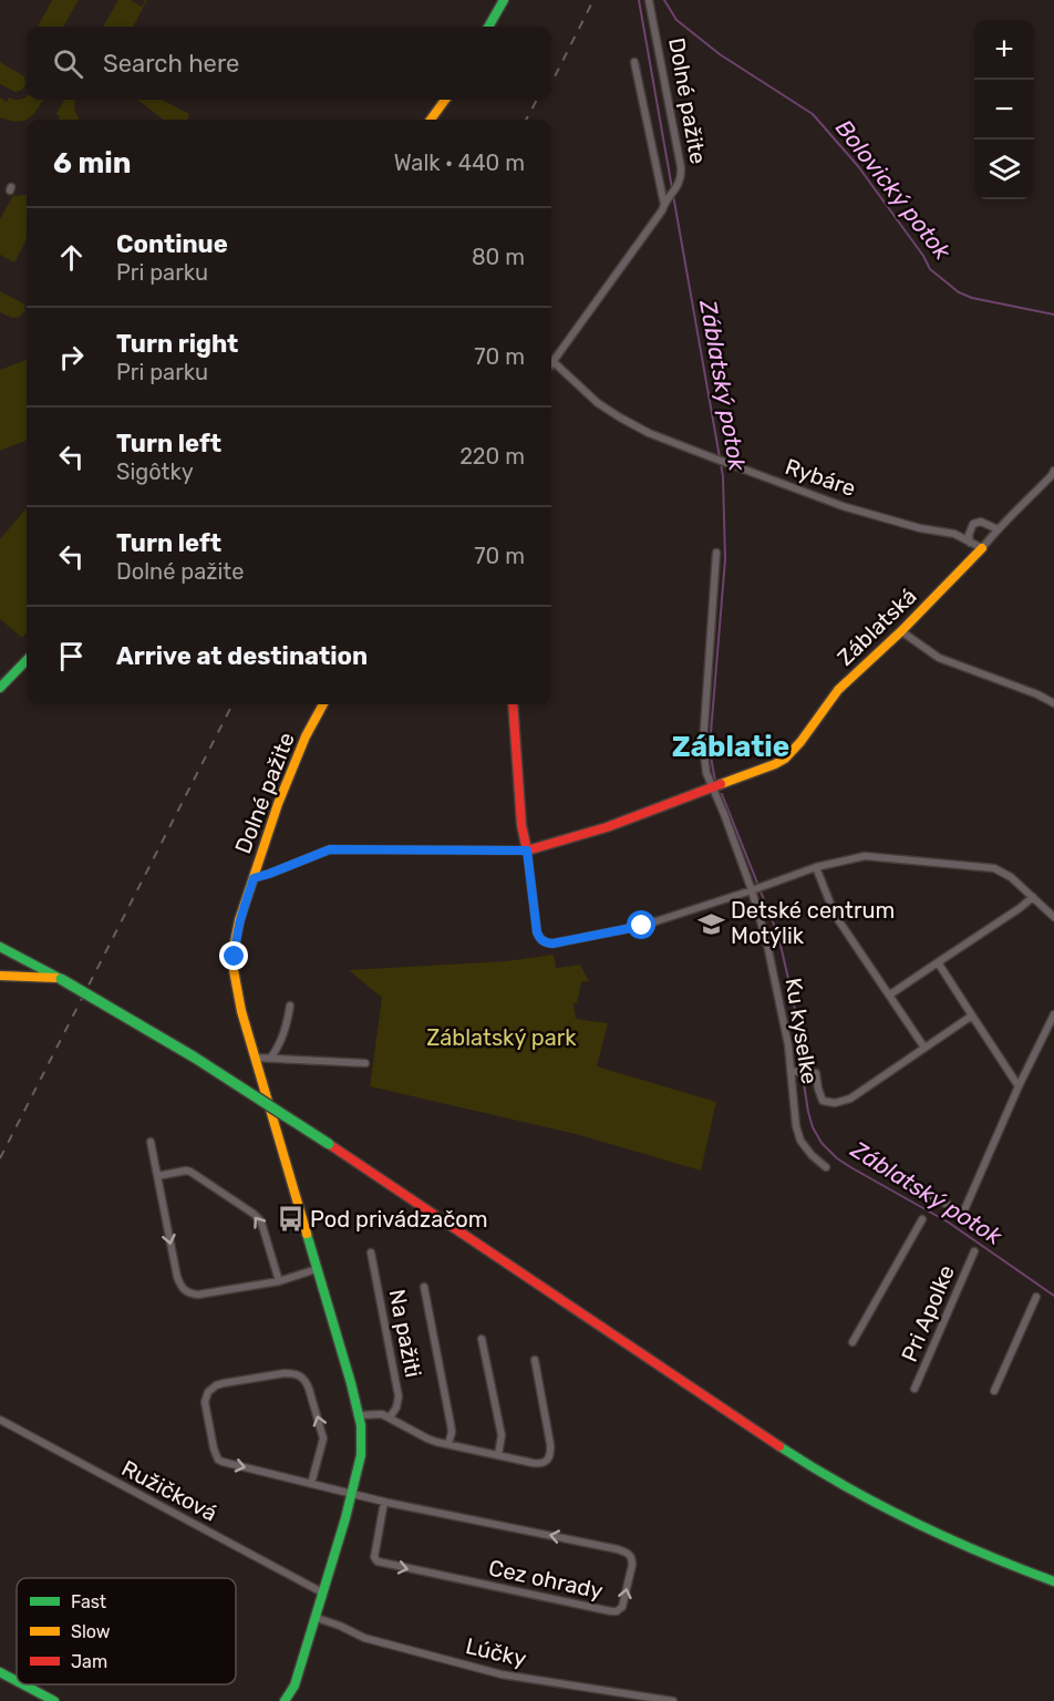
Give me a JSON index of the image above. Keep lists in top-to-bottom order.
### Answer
{
  "streets": {
    "street": [
      "Dolné pažite",
      "Rybáre",
      "Záblatská",
      "Ku kyselke",
      "Pri Apolke",
      "Na pažiti",
      "Ružičková",
      "Cez ohrady",
      "Lúčky"
    ]
  },
  "crossings": [
    ["Dolné pažite", "Rybáre"],
    ["Dolné pažite", "Ružičková"],
    ["Dolné pažite", "Cez ohrady"],
    ["Dolné pažite", "Lúčky"],
    ["Rybáre", "Záblatská"],
    ["Záblatská", "Ku kyselke"]
  ],
  "districts": ["Záblatie"],
  "water": ["Bolovický potok", "Záblatský potok"],
  "parks": ["Záblatský park"],
  "places": {
    "school or university": ["Detské centrum Motýlik"],
    "bus stop": ["Pod privádzačom"]
  },
  "legend": ["Fast", "Slow", "Jam"],
  "page": {
    "map_buttons": ["+", "−"],
    "search": "Search here",
    "heading": ["6 min", "Walk · 440 m"],
    "list": [
      ["Continue", "Pri parku", "80 m"],
      ["Turn right", "Pri parku", "70 m"],
      ["Turn left", "Sigôtky", "220 m"],
      ["Turn left", "Dolné pažite", "70 m"],
      "Arrive at destination"
    ]
  }
}
